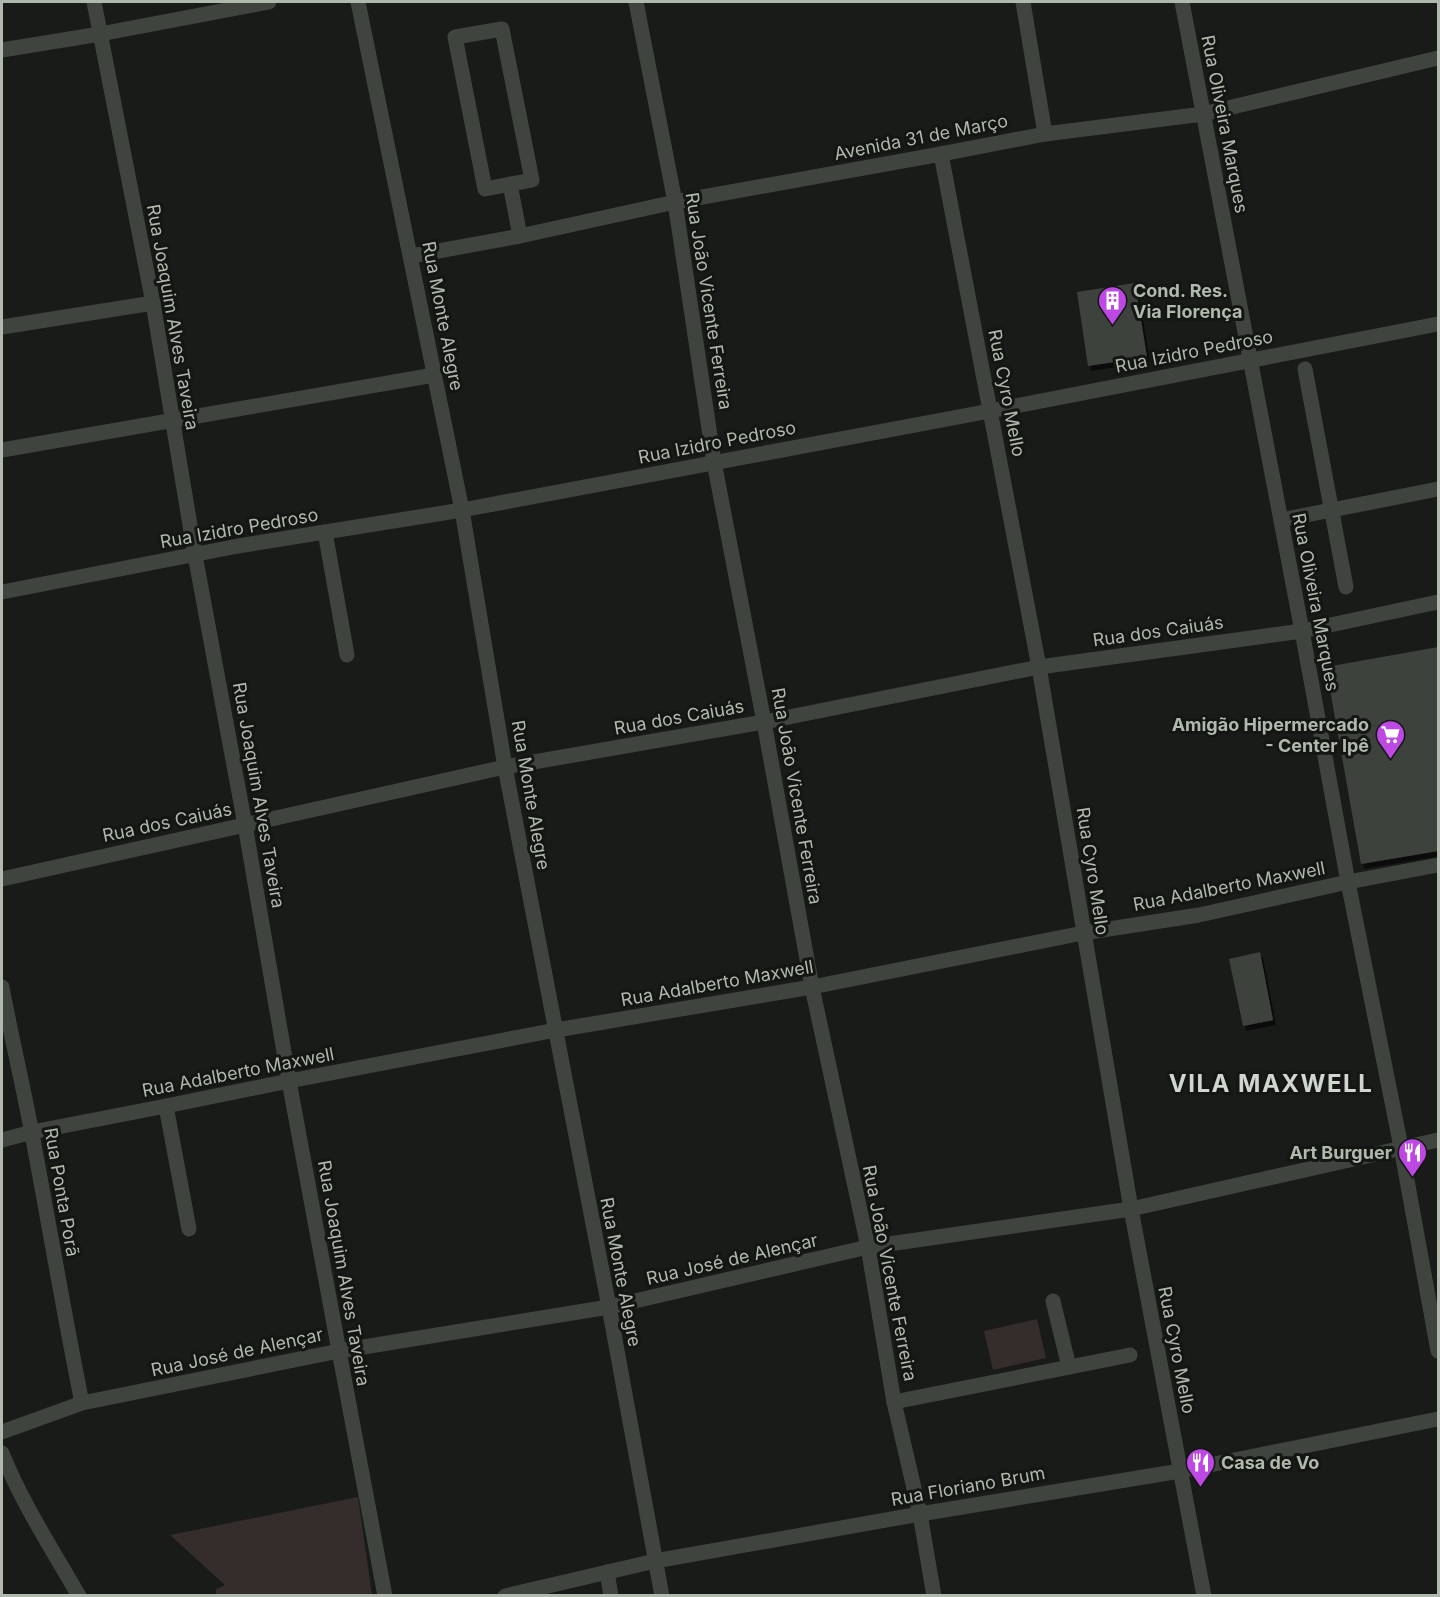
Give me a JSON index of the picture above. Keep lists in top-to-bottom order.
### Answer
{
  "streets": {
    "street": [
      "Rua Oliveira Marques",
      "Avenida 31 de Março",
      "Rua João Vicente Ferreira",
      "Rua Monte Alegre",
      "Rua Joaquim Alves Taveira",
      "Rua Izidro Pedroso",
      "Rua Cyro Mello",
      "Rua dos Caiuás",
      "Rua Adalberto Maxwell",
      "Rua Ponta Porã",
      "Rua José de Alençar",
      "Rua Floriano Brum"
    ]
  },
  "crossings": [
    ["Rua Oliveira Marques", "Avenida 31 de Março"],
    ["Rua Oliveira Marques", "Rua Izidro Pedroso"],
    ["Rua Oliveira Marques", "Rua dos Caiuás"],
    ["Rua Oliveira Marques", "Rua Adalberto Maxwell"],
    ["Rua Oliveira Marques", "Rua José de Alençar"],
    ["Avenida 31 de Março", "Rua João Vicente Ferreira"],
    ["Avenida 31 de Março", "Rua Monte Alegre"],
    ["Avenida 31 de Março", "Rua Cyro Mello"],
    ["Rua João Vicente Ferreira", "Rua Izidro Pedroso"],
    ["Rua João Vicente Ferreira", "Rua dos Caiuás"],
    ["Rua João Vicente Ferreira", "Rua Adalberto Maxwell"],
    ["Rua João Vicente Ferreira", "Rua José de Alençar"],
    ["Rua João Vicente Ferreira", "Rua Floriano Brum"],
    ["Rua Monte Alegre", "Rua Izidro Pedroso"],
    ["Rua Monte Alegre", "Rua dos Caiuás"],
    ["Rua Monte Alegre", "Rua Adalberto Maxwell"],
    ["Rua Monte Alegre", "Rua José de Alençar"],
    ["Rua Monte Alegre", "Rua Floriano Brum"],
    ["Rua Joaquim Alves Taveira", "Rua Izidro Pedroso"],
    ["Rua Joaquim Alves Taveira", "Rua dos Caiuás"],
    ["Rua Joaquim Alves Taveira", "Rua Adalberto Maxwell"],
    ["Rua Joaquim Alves Taveira", "Rua José de Alençar"],
    ["Rua Izidro Pedroso", "Rua Cyro Mello"],
    ["Rua Cyro Mello", "Rua dos Caiuás"],
    ["Rua Cyro Mello", "Rua Adalberto Maxwell"],
    ["Rua Cyro Mello", "Rua José de Alençar"],
    ["Rua Cyro Mello", "Rua Floriano Brum"],
    ["Rua Adalberto Maxwell", "Rua Ponta Porã"],
    ["Rua Ponta Porã", "Rua José de Alençar"]
  ],
  "districts": ["VILA MAXWELL"],
  "places": {
    "building": ["Cond. Res. Via Florença"],
    "supermarket": ["Amigão Hipermercado - Center Ipê"],
    "restaurant": ["Art Burguer", "Casa de Vo"]
  }
}
